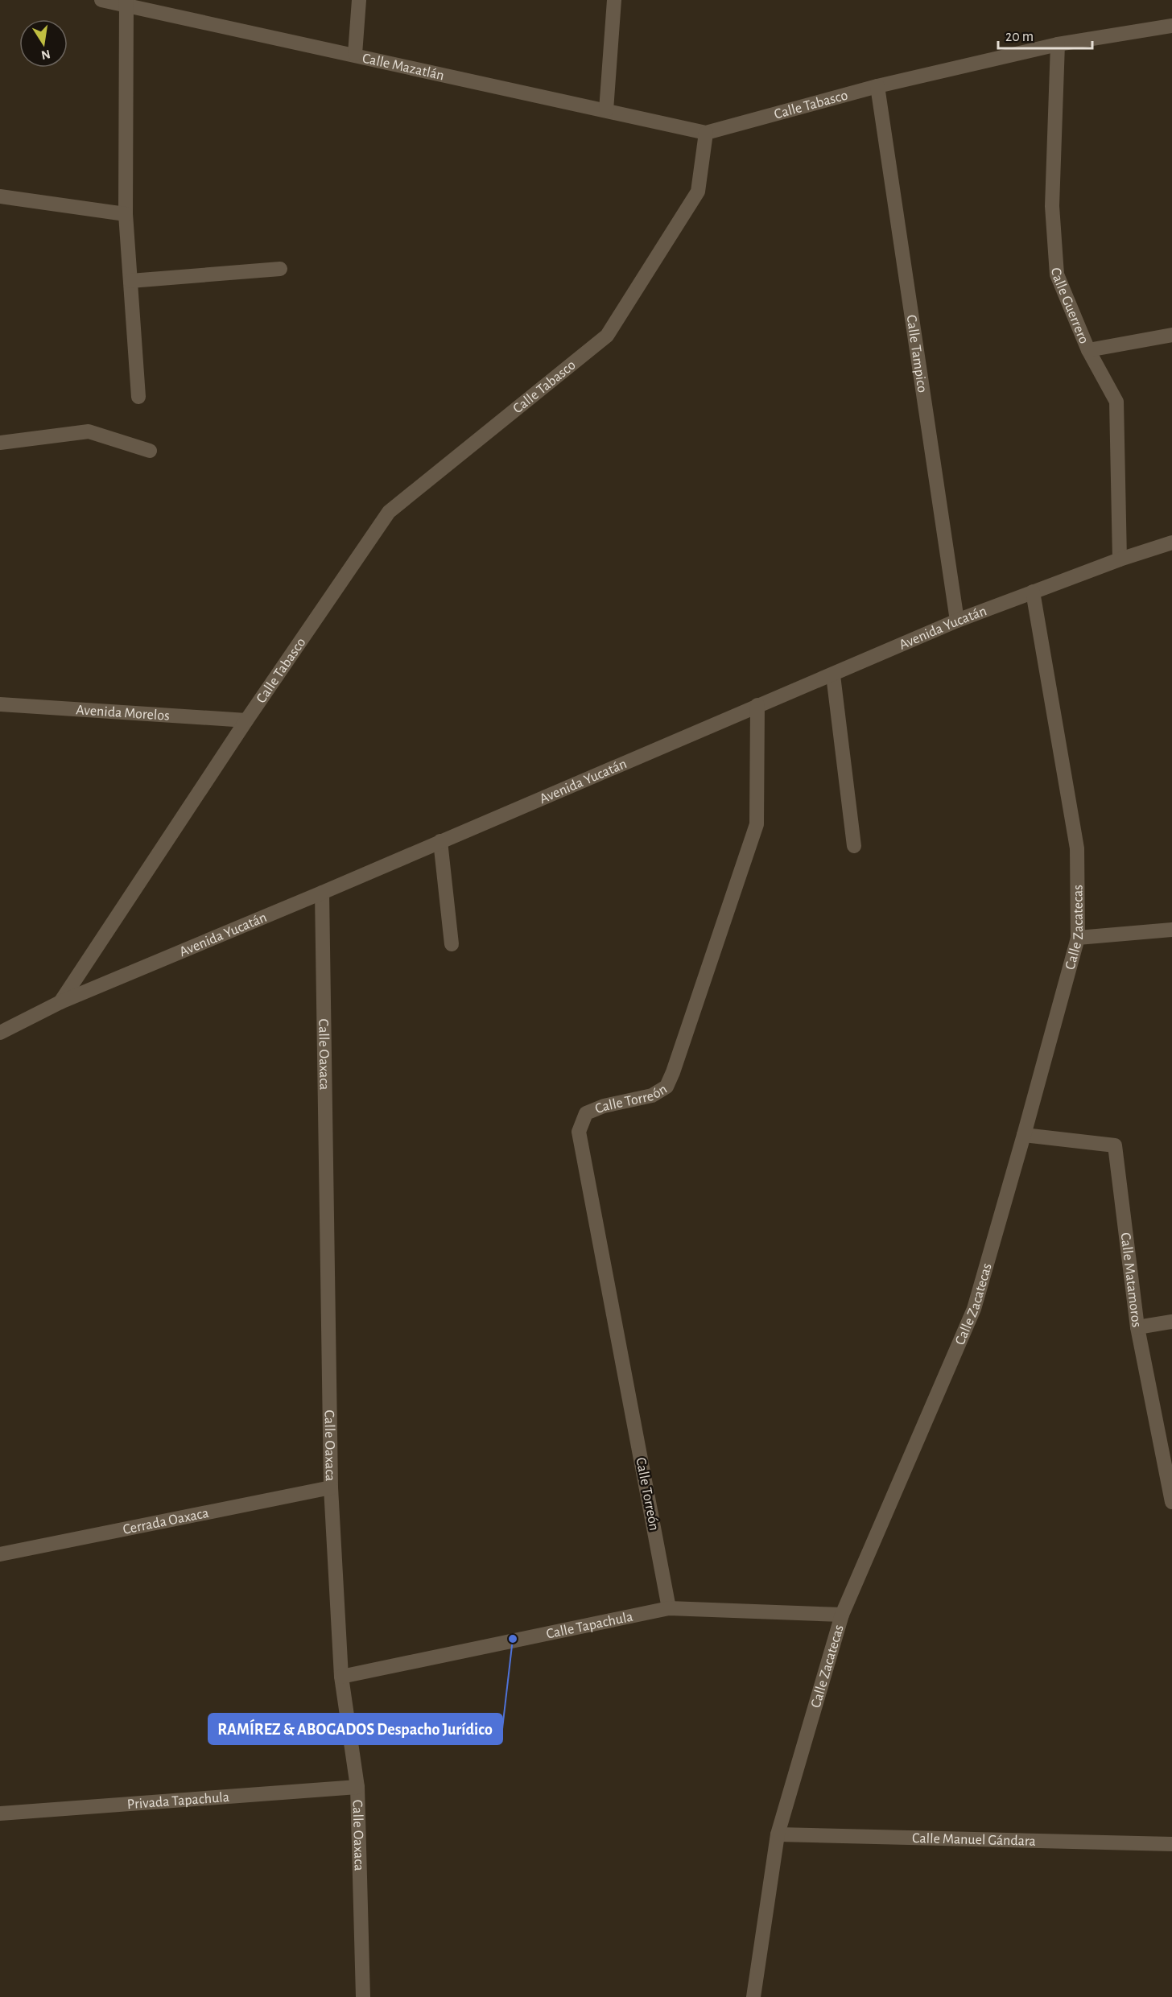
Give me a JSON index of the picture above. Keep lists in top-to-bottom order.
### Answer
{
  "streets": {
    "street": [
      "Calle Mazatlán",
      "Calle Tabasco",
      "Calle Guerrero",
      "Calle Tampico",
      "Avenida Yucatán",
      "Avenida Morelos",
      "Calle Zacatecas",
      "Calle Oaxaca",
      "Calle Torreón",
      "Calle Matamoros",
      "Cerrada Oaxaca",
      "Calle Tapachula",
      "Privada Tapachula",
      "Calle Manuel Gándara"
    ]
  },
  "crossings": [
    ["Calle Mazatlán", "Calle Tabasco"],
    ["Calle Tabasco", "Calle Guerrero"],
    ["Calle Tabasco", "Calle Tampico"],
    ["Calle Tabasco", "Avenida Yucatán"],
    ["Calle Tabasco", "Avenida Morelos"],
    ["Calle Guerrero", "Avenida Yucatán"],
    ["Calle Tampico", "Avenida Yucatán"],
    ["Avenida Yucatán", "Calle Zacatecas"],
    ["Avenida Yucatán", "Calle Oaxaca"],
    ["Avenida Yucatán", "Calle Torreón"],
    ["Calle Zacatecas", "Calle Matamoros"],
    ["Calle Zacatecas", "Calle Tapachula"],
    ["Calle Zacatecas", "Calle Manuel Gándara"],
    ["Calle Oaxaca", "Cerrada Oaxaca"],
    ["Calle Oaxaca", "Calle Tapachula"],
    ["Calle Oaxaca", "Privada Tapachula"],
    ["Calle Torreón", "Calle Tapachula"]
  ],
  "places": ["RAMÍREZ & ABOGADOS Despacho Jurídico"],
  "scale_bar": "20 m",
  "north": "bottom"
}
